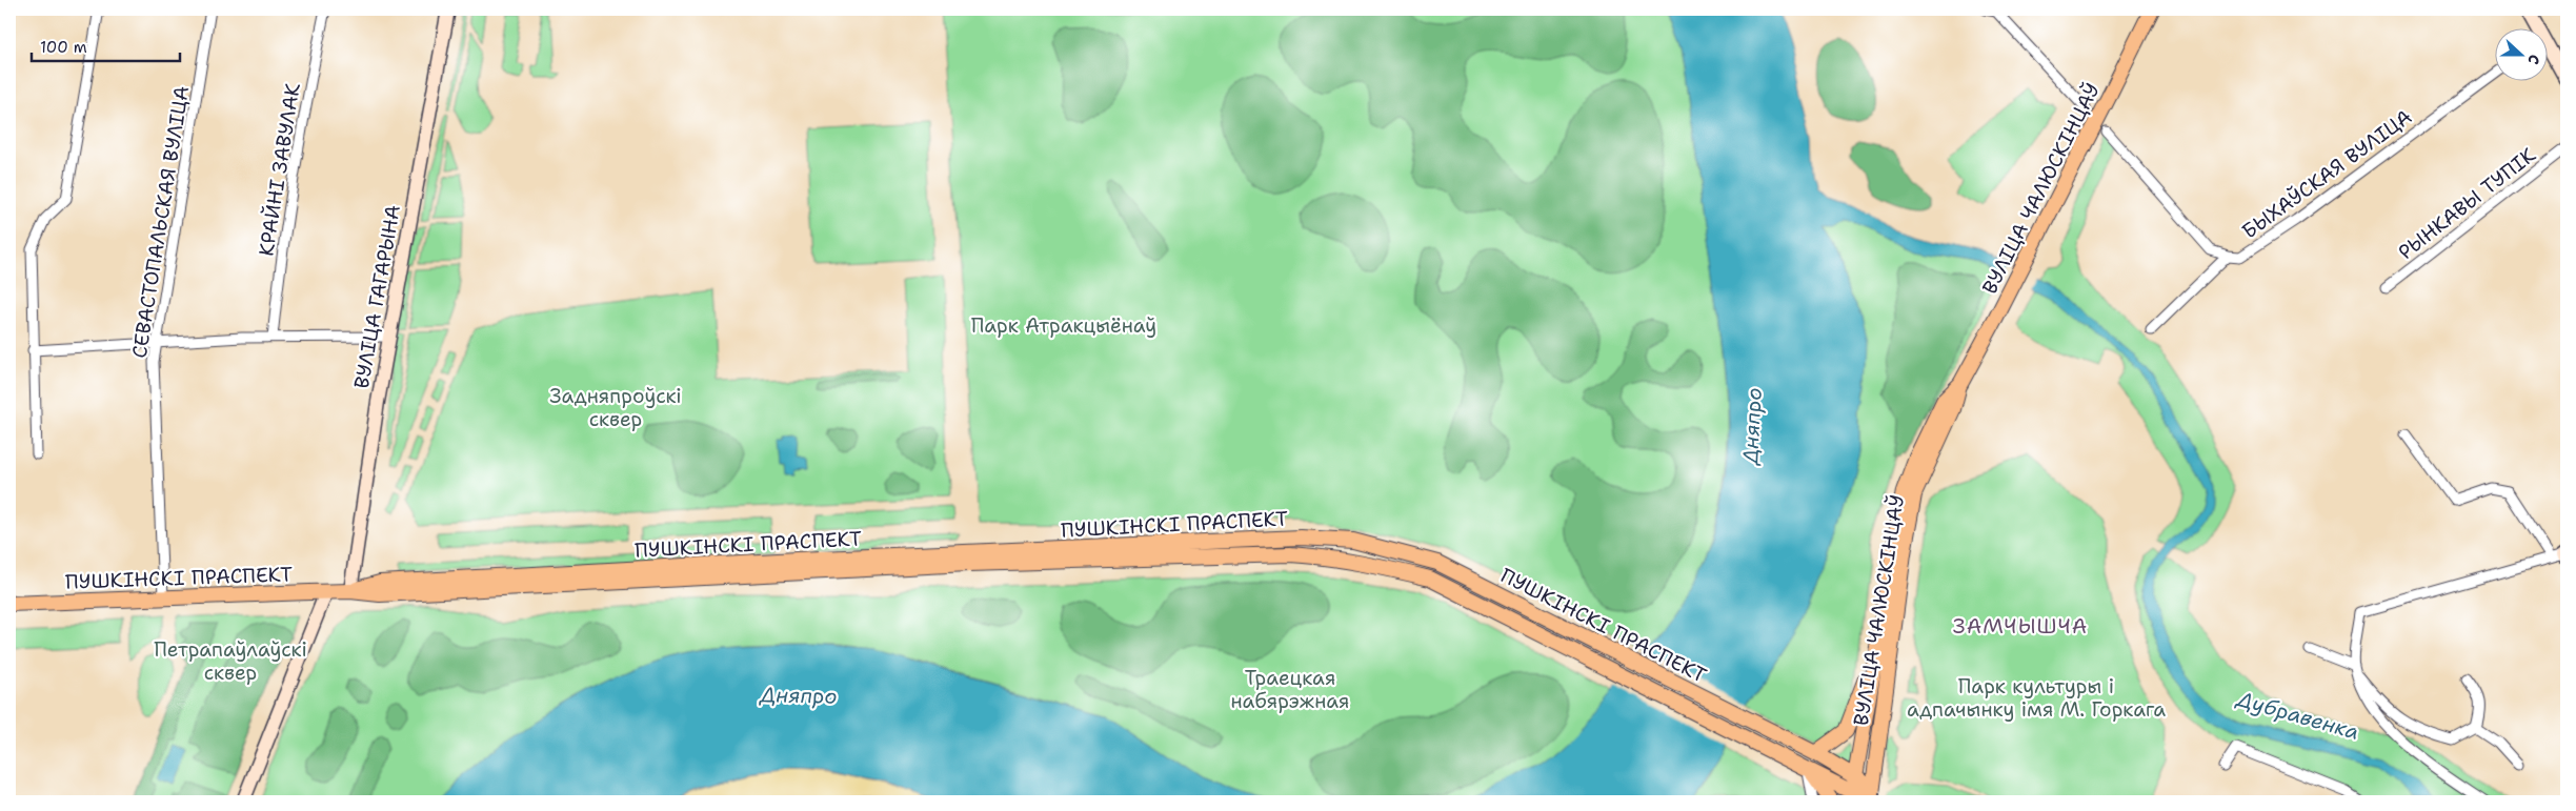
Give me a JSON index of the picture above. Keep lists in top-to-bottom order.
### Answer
{
  "streets": {
    "main road": ["ВУЛІЦА ЧАЛЮСКІНЦАЎ", "ВУЛІЦА ГАГАРЫНА", "ПУШКІНСКІ ПРАСПЕКТ"],
    "street": [
      "КРАЙНІ ЗАВУЛАК",
      "БЫХАЎСКАЯ ВУЛІЦА",
      "РЫНКАВЫ ТУПІК",
      "СЕВАСТОПАЛЬСКАЯ ВУЛІЦА"
    ]
  },
  "crossings": [
    ["ВУЛІЦА ЧАЛЮСКІНЦАЎ", "ПУШКІНСКІ ПРАСПЕКТ"],
    ["СЕВАСТОПАЛЬСКАЯ ВУЛІЦА", "ПУШКІНСКІ ПРАСПЕКТ"],
    ["ВУЛІЦА ГАГАРЫНА", "ПУШКІНСКІ ПРАСПЕКТ"]
  ],
  "districts": ["ЗАМЧЫШЧА"],
  "water": ["Дняпро", "Дубравенка"],
  "parks": [
    "Парк Атракцыёнаў",
    "Задняпроўскі сквер",
    "Петрапаўлаўскі сквер",
    "Траецкая набярэжная",
    "Парк культуры і адпачынку імя М. Горкага"
  ],
  "scale_bar": "100 m",
  "north": "right"
}
